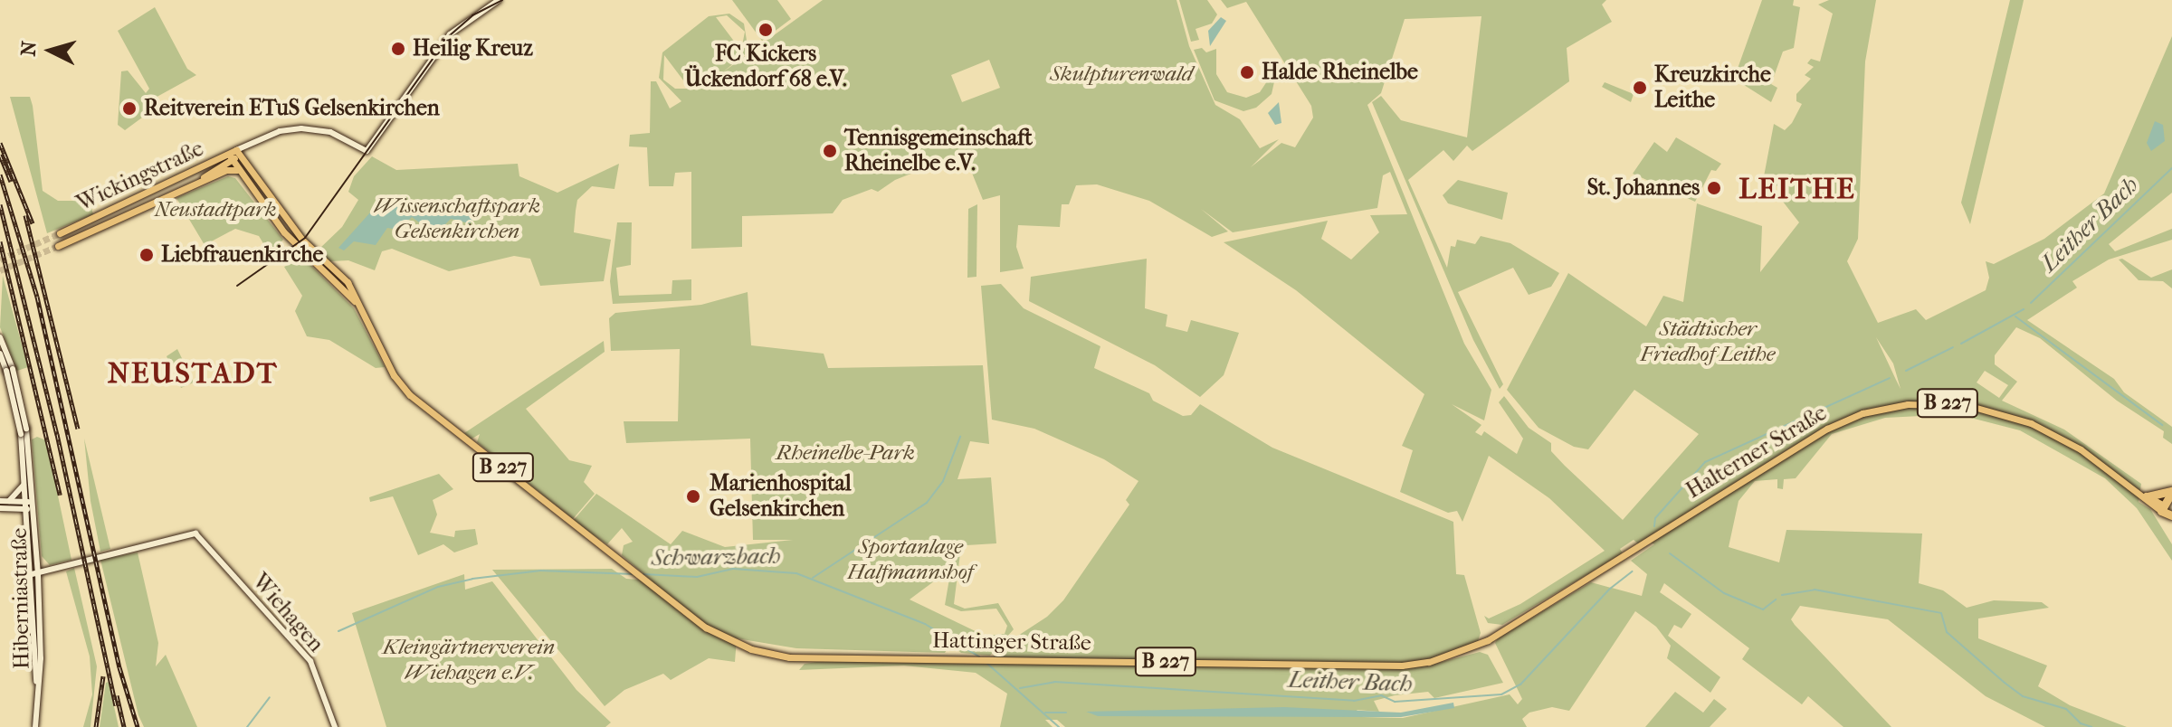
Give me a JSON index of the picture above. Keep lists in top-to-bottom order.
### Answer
{
  "streets": {
    "main road": [
      "Wickingstraße",
      "B 227",
      "Halterner Straße",
      "Hiberniastraße",
      "Wiehagen",
      "Hattinger Straße"
    ]
  },
  "crossings": [
    ["Wickingstraße", "B 227"],
    ["B 227", "Hattinger Straße"],
    ["Halterner Straße", "Hattinger Straße"],
    ["Hiberniastraße", "Wiehagen"]
  ],
  "districts": ["LEITHE", "NEUSTADT"],
  "water": ["Leither Bach", "Schwarzbach"],
  "parks": [
    "Skulpturenwald",
    "Wissenschaftspark Gelsenkirchen",
    "Neustadtpark",
    "Städtischer Friedhof Leithe",
    "Rheinelbe-Park",
    "Sportanlage Halfmannshof",
    "Kleingärtnerverein Wiehagen e.V."
  ],
  "places": [
    "FC Kickers Ückendorf 68 e.V.",
    "Heilig Kreuz",
    "Halde Rheinelbe",
    "Kreuzkirche Leithe",
    "Reitverein ETuS Gelsenkirchen",
    "Tennisgemeinschaft Rheinelbe e.V.",
    "St. Johannes",
    "Liebfrauenkirche",
    "Marienhospital Gelsenkirchen"
  ],
  "north": "left"
}
